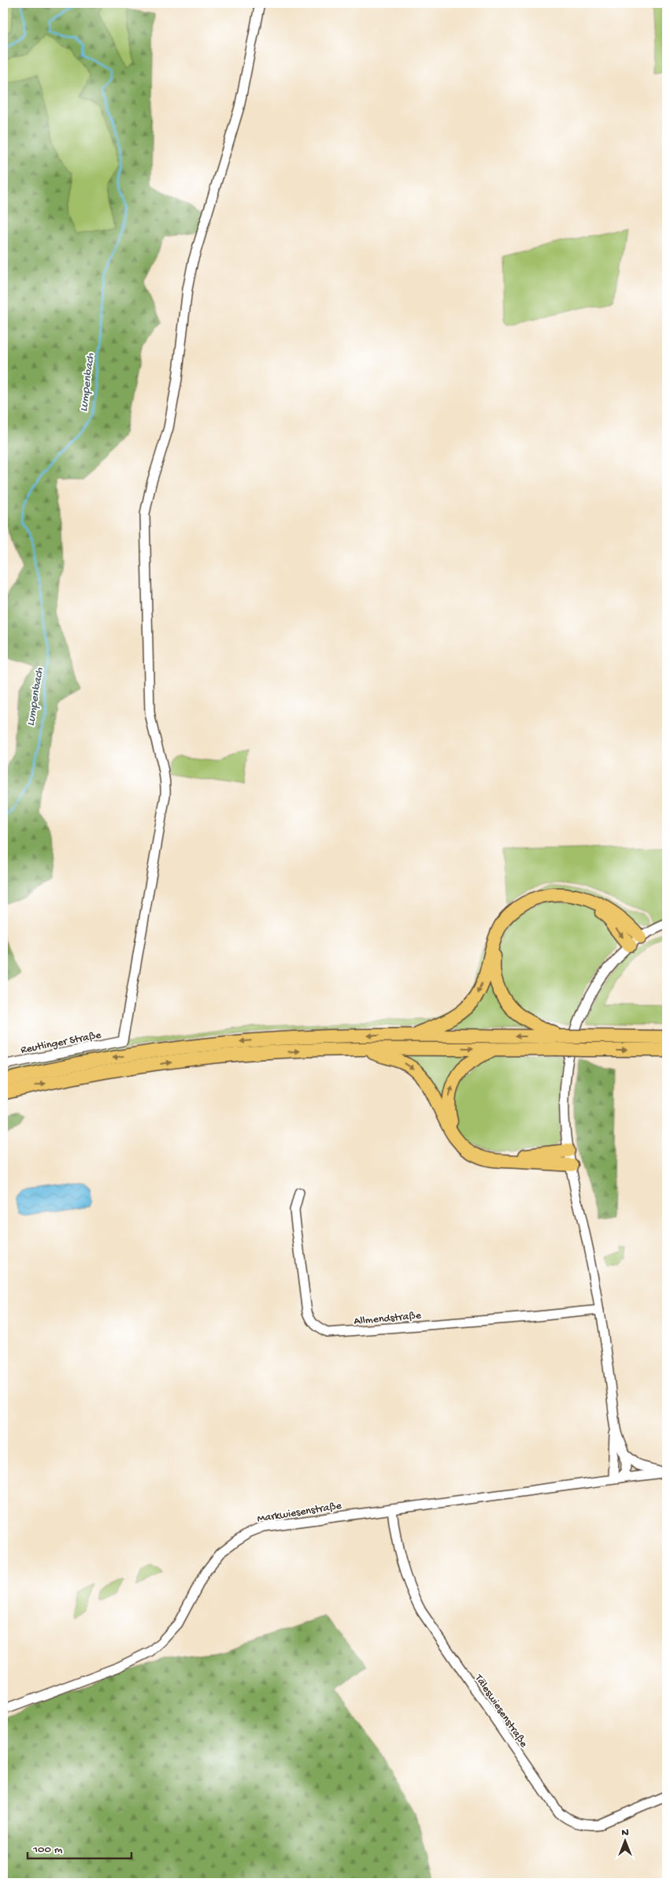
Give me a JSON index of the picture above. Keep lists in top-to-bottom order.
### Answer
{
  "streets": {
    "street": [
      "Reutlinger Straße",
      "Allmendstraße",
      "Markwiesenstraße",
      "Täleswiesenstraße"
    ]
  },
  "crossings": [
    ["Markwiesenstraße", "Täleswiesenstraße"]
  ],
  "water": ["Lumpenbach"],
  "scale_bar": "100 m",
  "north": "top"
}
